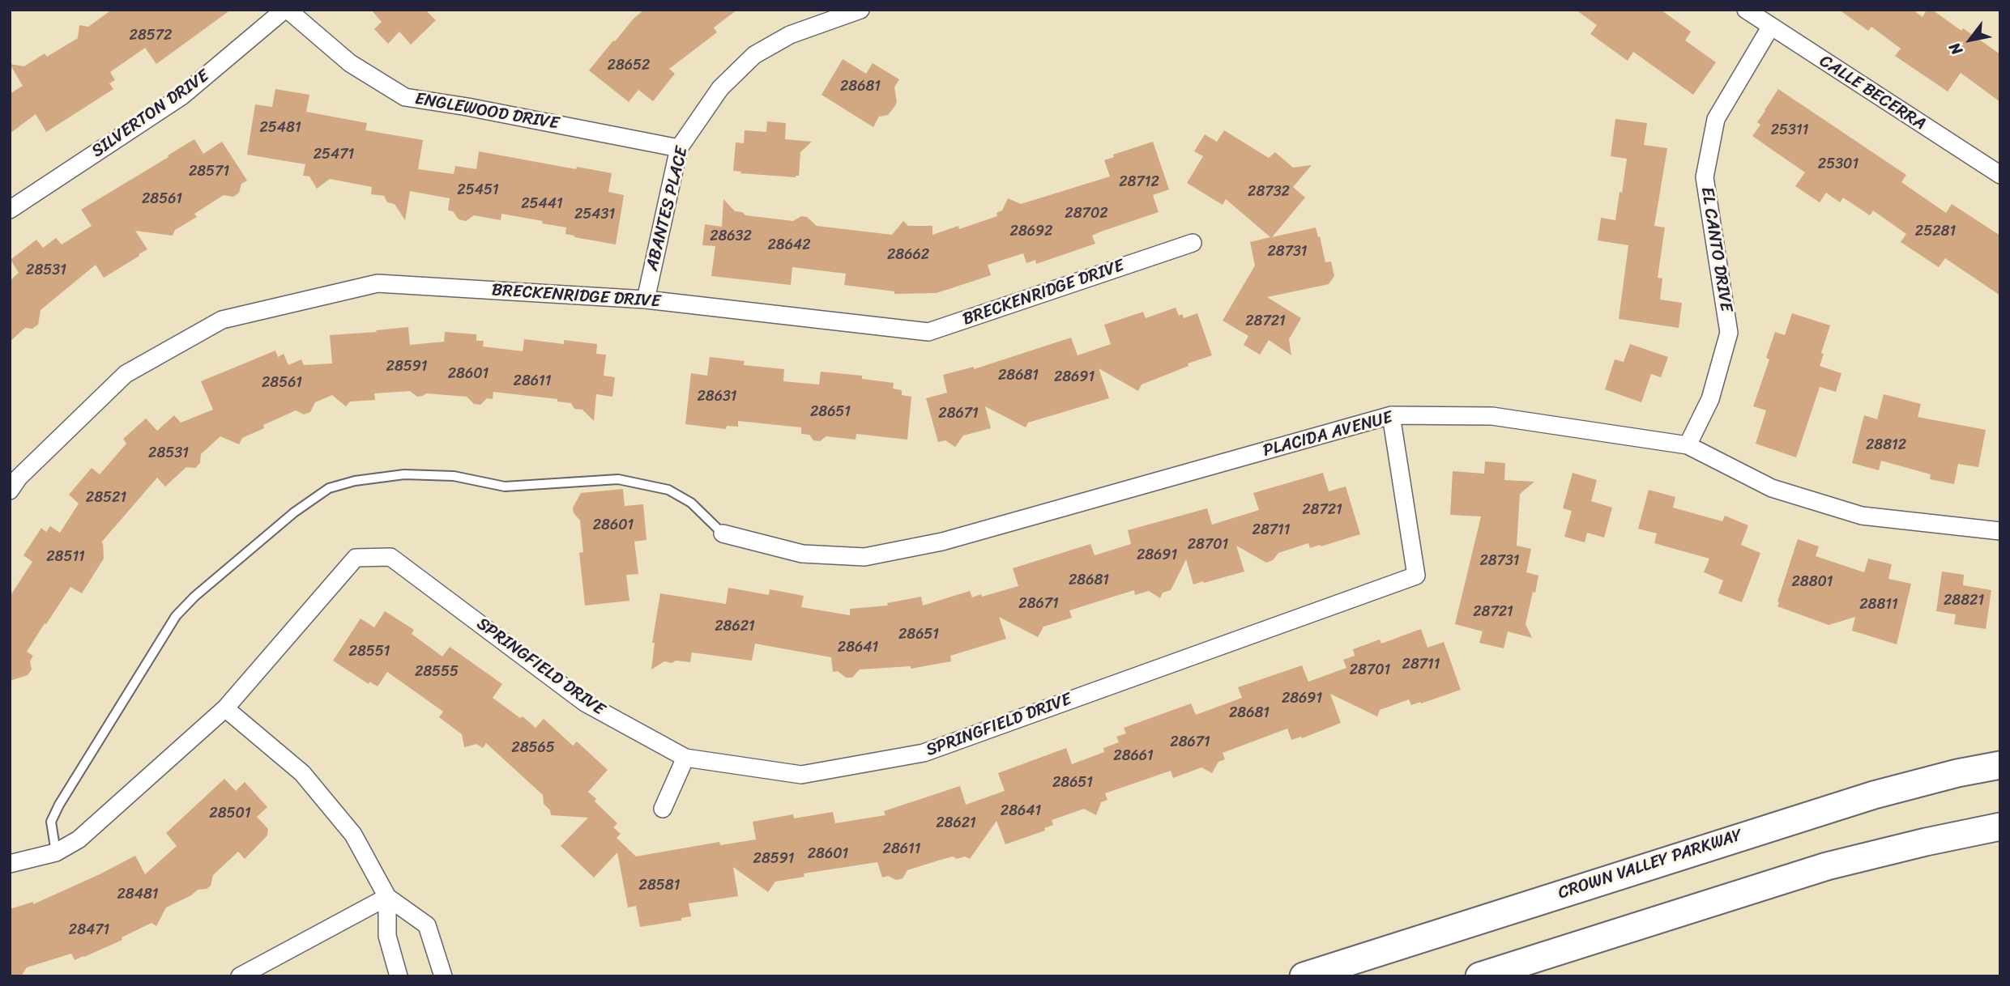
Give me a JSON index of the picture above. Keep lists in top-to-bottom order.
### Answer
{
  "streets": {
    "main road": ["CROWN VALLEY PARKWAY"],
    "street": [
      "CALLE BECERRA",
      "ENGLEWOOD DRIVE",
      "SILVERTON DRIVE",
      "ABANTES PLACE",
      "EL CANTO DRIVE",
      "BRECKENRIDGE DRIVE",
      "PLACIDA AVENUE",
      "SPRINGFIELD DRIVE"
    ]
  },
  "crossings": [
    ["CALLE BECERRA", "EL CANTO DRIVE"],
    ["ENGLEWOOD DRIVE", "SILVERTON DRIVE"],
    ["ENGLEWOOD DRIVE", "ABANTES PLACE"],
    ["ABANTES PLACE", "BRECKENRIDGE DRIVE"],
    ["EL CANTO DRIVE", "PLACIDA AVENUE"],
    ["PLACIDA AVENUE", "SPRINGFIELD DRIVE"]
  ],
  "house_numbers": [
    "28572",
    "28652",
    "28681",
    "25481",
    "25311",
    "25471",
    "25301",
    "28571",
    "28712",
    "25451",
    "28732",
    "28561",
    "25441",
    "28702",
    "25431",
    "28692",
    "25281",
    "28632",
    "28642",
    "28731",
    "28662",
    "28531",
    "28721",
    "28591",
    "28601",
    "28681",
    "28691",
    "28611",
    "28561",
    "28631",
    "28651",
    "28671",
    "28812",
    "28531",
    "28521",
    "28721",
    "28601",
    "28711",
    "28701",
    "28691",
    "28511",
    "28731",
    "28681",
    "28801",
    "28821",
    "28671",
    "28811",
    "28721",
    "28621",
    "28651",
    "28641",
    "28551",
    "28711",
    "28701",
    "28555",
    "28691",
    "28681",
    "28671",
    "28565",
    "28661",
    "28651",
    "28641",
    "28501",
    "28621",
    "28611",
    "28601",
    "28591",
    "28581",
    "28481",
    "28471"
  ],
  "north": "bottom left"
}
